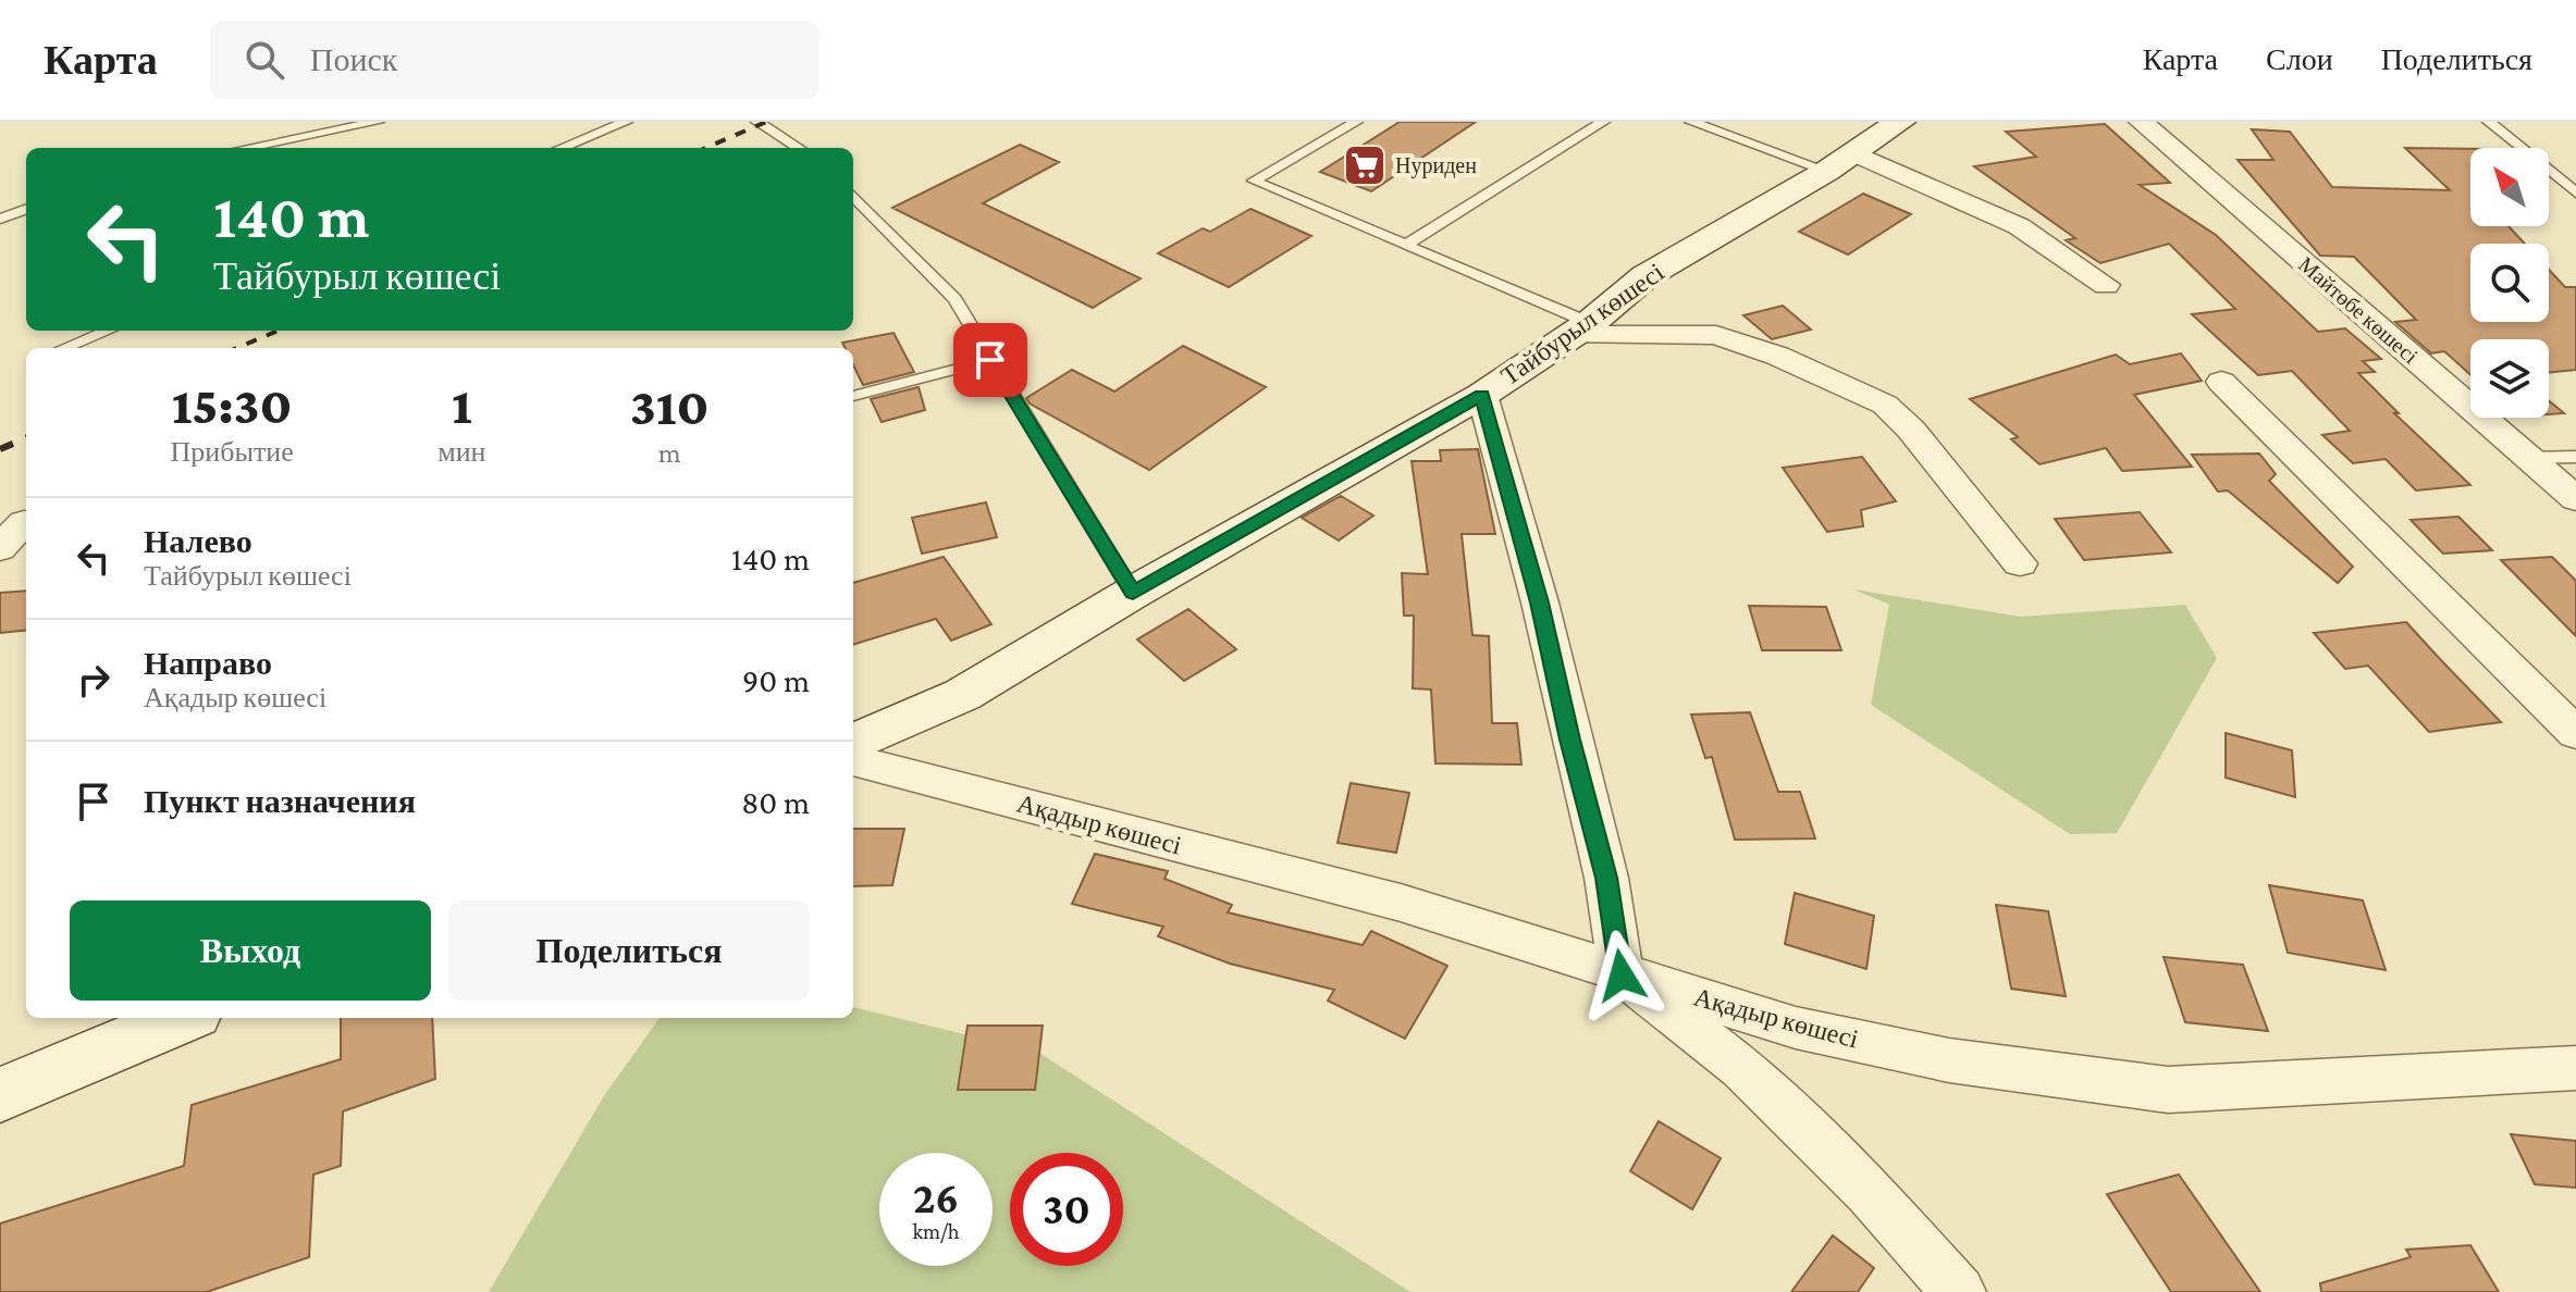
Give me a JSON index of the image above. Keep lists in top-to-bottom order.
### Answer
{
  "streets": {
    "main road": ["Тайбурыл көшесі"],
    "street": ["Майтөбе көшесі", "Ақадыр көшесі"]
  },
  "places": {
    "supermarket": ["Нуриден"]
  },
  "north": "top left",
  "page": {
    "header": "Карта",
    "search": "Поиск",
    "nav": ["Карта", "Слои", "Поделиться"],
    "turn": ["140 m", "Тайбурыл көшесі"],
    "eta": [
      "15:30",
      "Прибытие",
      "1",
      "мин",
      "310",
      "m"
    ],
    "list": [
      {
        "name": "Налево",
        "note": "Тайбурыл көшесі",
        "value": "140 m"
      },
      {
        "name": "Направо",
        "note": "Ақадыр көшесі",
        "value": "90 m"
      },
      {
        "name": "Пункт назначения",
        "value": "80 m"
      }
    ],
    "buttons": ["Выход", "Поделиться"],
    "speed": "26 km/h",
    "limit": "30"
  }
}
